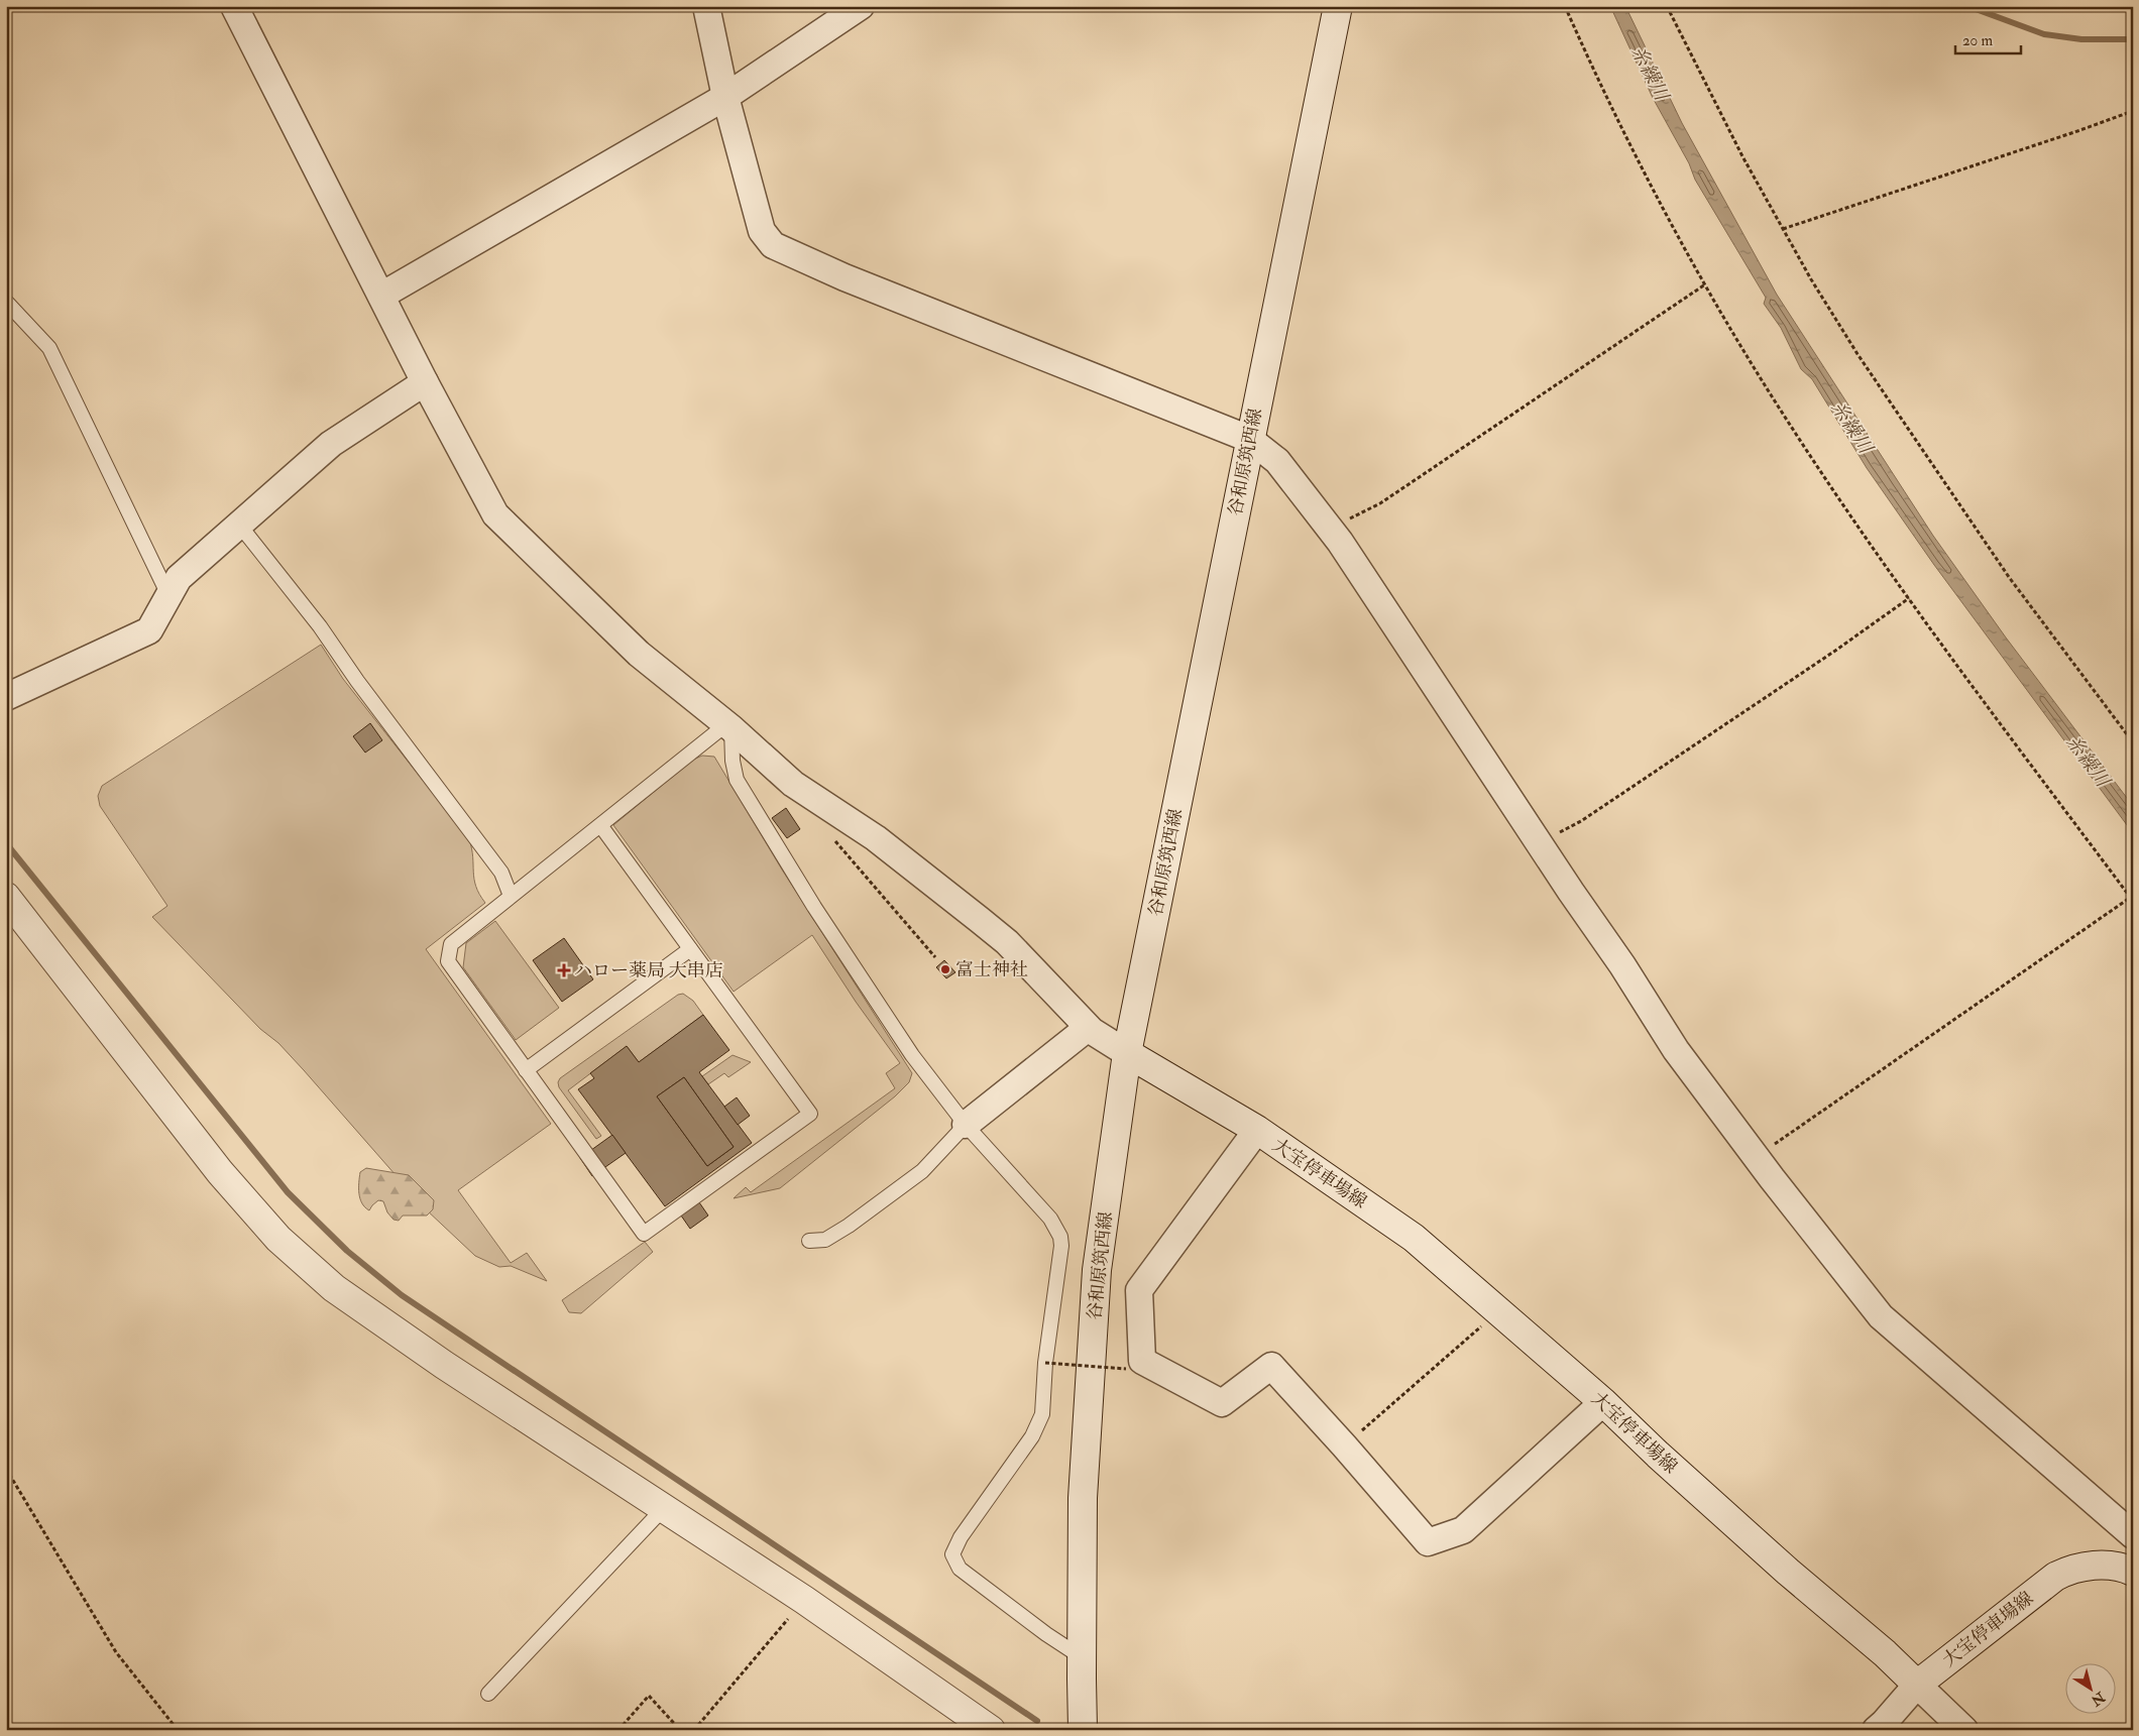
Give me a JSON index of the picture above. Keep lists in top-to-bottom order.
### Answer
{
  "streets": {
    "main road": ["谷和原筑西線", "大宝停車場線"]
  },
  "crossings": [
    ["谷和原筑西線", "大宝停車場線"]
  ],
  "water": ["糸繰川"],
  "places": {
    "other": ["富士神社"],
    "health": ["ハロー薬局 大串店"]
  },
  "scale_bar": "20 m",
  "north": "bottom right"
}
